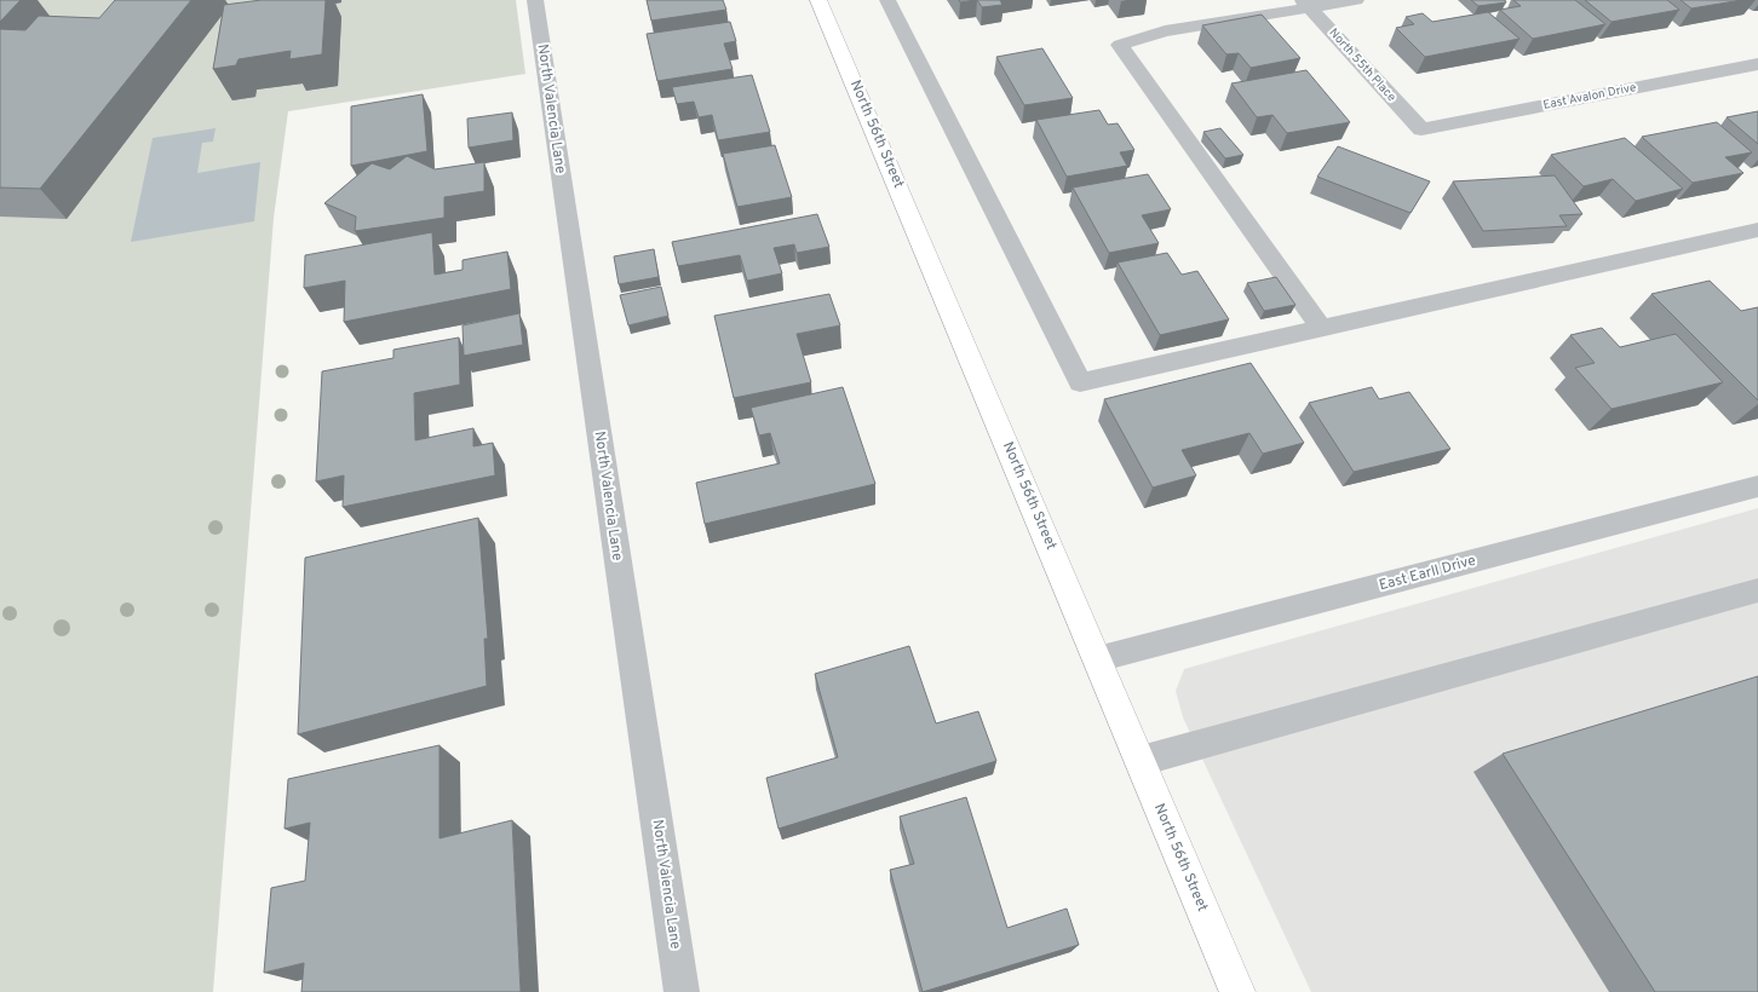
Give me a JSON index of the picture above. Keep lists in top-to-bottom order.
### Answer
{
  "streets": {
    "main road": ["North 56th Street"],
    "street": [
      "North 55th Place",
      "East Avalon Drive",
      "North Valencia Lane",
      "East Earll Drive"
    ]
  },
  "crossings": [
    ["North 55th Place", "East Avalon Drive"],
    ["North 56th Street", "East Earll Drive"]
  ]
}
